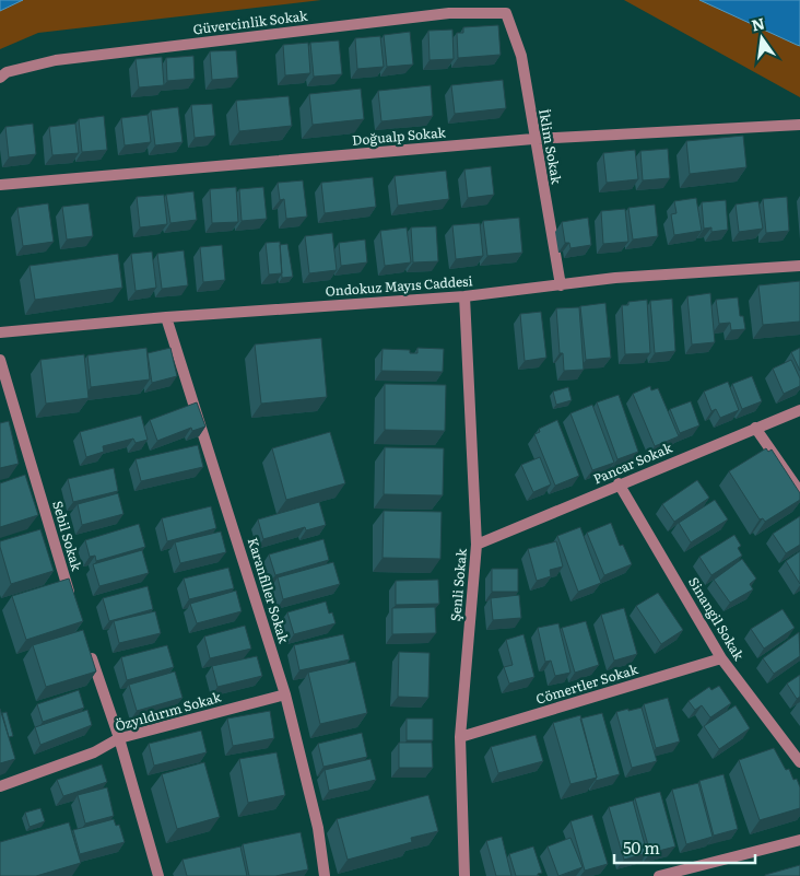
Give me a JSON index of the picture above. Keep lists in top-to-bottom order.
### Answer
{
  "streets": {
    "street": [
      "Güvercinlik Sokak",
      "Doğualp Sokak",
      "İklim Sokak",
      "Ondokuz Mayıs Caddesi",
      "Pancar Sokak",
      "Sebil Sokak",
      "Şenli Sokak",
      "Karanfiller Sokak",
      "Sinangil Sokak",
      "Cömertler Sokak",
      "Özyıldırım Sokak"
    ]
  },
  "crossings": [
    ["Güvercinlik Sokak", "İklim Sokak"],
    ["Doğualp Sokak", "İklim Sokak"],
    ["İklim Sokak", "Ondokuz Mayıs Caddesi"],
    ["Ondokuz Mayıs Caddesi", "Şenli Sokak"],
    ["Ondokuz Mayıs Caddesi", "Karanfiller Sokak"],
    ["Pancar Sokak", "Şenli Sokak"],
    ["Pancar Sokak", "Sinangil Sokak"],
    ["Şenli Sokak", "Cömertler Sokak"],
    ["Karanfiller Sokak", "Özyıldırım Sokak"],
    ["Sinangil Sokak", "Cömertler Sokak"]
  ],
  "scale_bar": "50 m",
  "north": "top"
}
